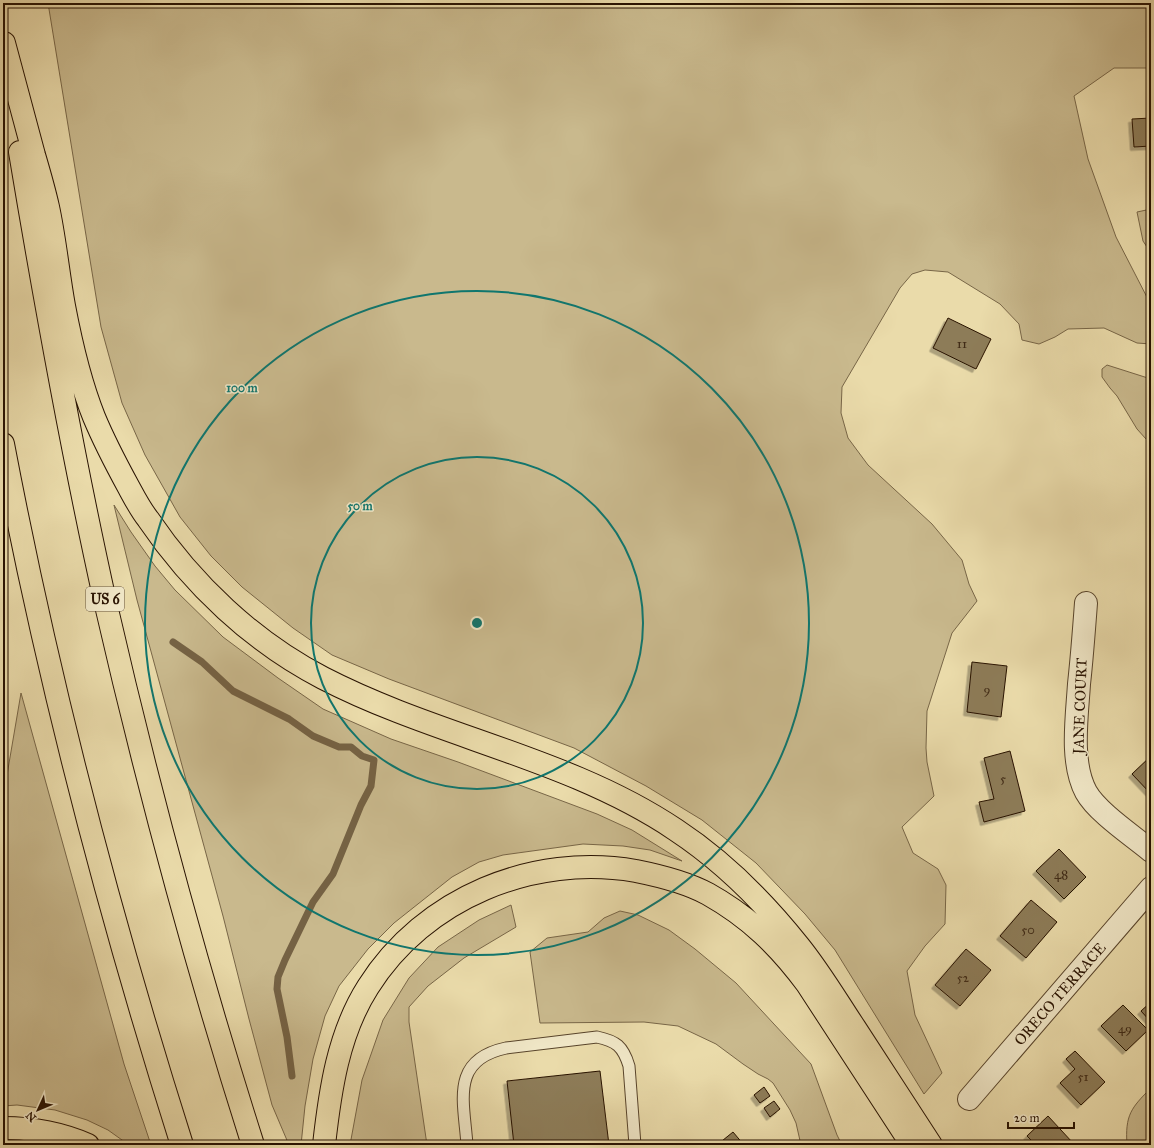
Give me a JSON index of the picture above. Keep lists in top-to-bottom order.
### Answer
{
  "streets": {
    "highway": ["US 6"],
    "street": ["JANE COURT", "ORECO TERRACE"]
  },
  "house_numbers": [
    "11",
    "9",
    "5",
    "48",
    "50",
    "52",
    "49",
    "51"
  ],
  "scale_bar": "20 m",
  "north": "bottom left",
  "rings": ["100 m", "50 m"]
}
